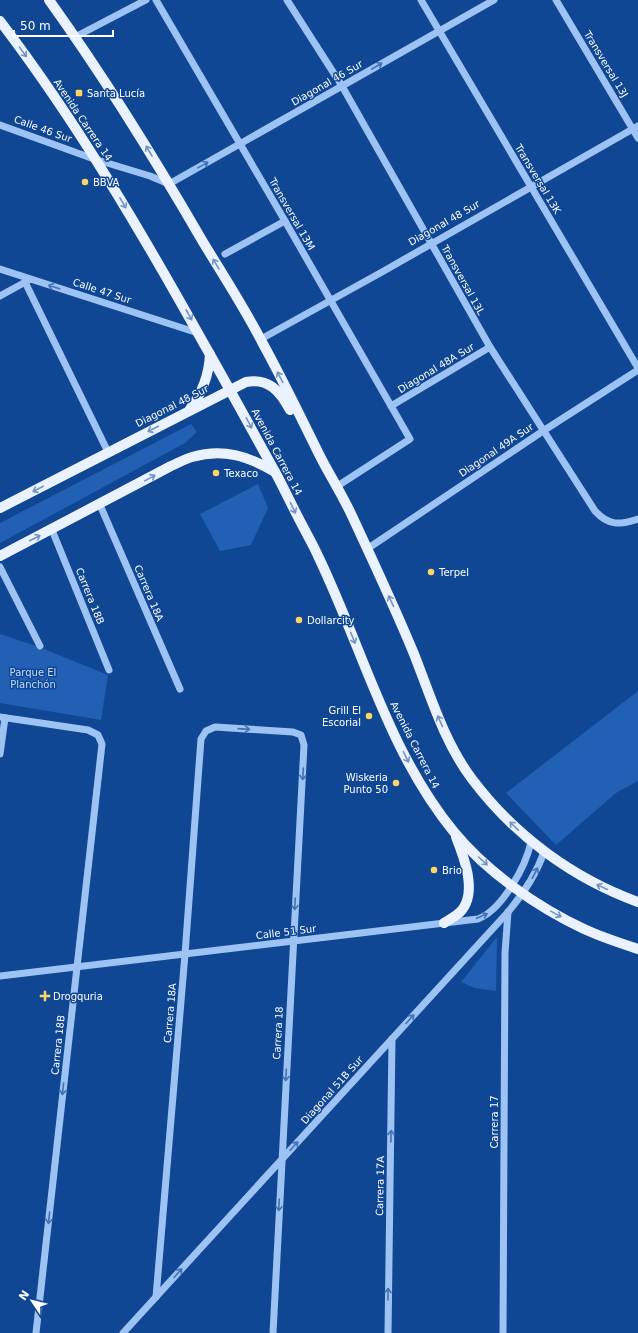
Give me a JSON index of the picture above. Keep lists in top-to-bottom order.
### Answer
{
  "streets": {
    "main road": ["Avenida Carrera 14", "Diagonal 48 Sur"],
    "street": [
      "Transversal 13J",
      "Diagonal 46 Sur",
      "Calle 46 Sur",
      "Transversal 13K",
      "Transversal 13M",
      "Transversal 13L",
      "Calle 47 Sur",
      "Diagonal 48A Sur",
      "Diagonal 49A Sur",
      "Carrera 18A",
      "Carrera 18B",
      "Calle 51 Sur",
      "Carrera 18",
      "Diagonal 51B Sur",
      "Carrera 17",
      "Carrera 17A"
    ]
  },
  "crossings": [
    ["Transversal 13J", "Diagonal 48 Sur"],
    ["Diagonal 46 Sur", "Calle 46 Sur"],
    ["Diagonal 46 Sur", "Transversal 13K"],
    ["Diagonal 46 Sur", "Transversal 13M"],
    ["Diagonal 46 Sur", "Transversal 13L"],
    ["Avenida Carrera 14", "Calle 46 Sur"],
    ["Avenida Carrera 14", "Diagonal 48 Sur"],
    ["Avenida Carrera 14", "Calle 47 Sur"],
    ["Avenida Carrera 14", "Calle 51 Sur"],
    ["Avenida Carrera 14", "Diagonal 51B Sur"],
    ["Transversal 13K", "Diagonal 48 Sur"],
    ["Transversal 13K", "Diagonal 49A Sur"],
    ["Transversal 13M", "Diagonal 48 Sur"],
    ["Transversal 13M", "Diagonal 48A Sur"],
    ["Diagonal 48 Sur", "Transversal 13L"],
    ["Transversal 13L", "Diagonal 48A Sur"],
    ["Transversal 13L", "Diagonal 49A Sur"],
    ["Carrera 18A", "Calle 51 Sur"],
    ["Carrera 18A", "Carrera 18"],
    ["Carrera 18A", "Diagonal 51B Sur"],
    ["Carrera 18B", "Calle 51 Sur"],
    ["Calle 51 Sur", "Carrera 18"],
    ["Carrera 18", "Diagonal 51B Sur"],
    ["Diagonal 51B Sur", "Carrera 17"],
    ["Diagonal 51B Sur", "Carrera 17A"]
  ],
  "one_way": [
    "Diagonal 46 Sur",
    "Calle 47 Sur",
    "Carrera 18B",
    "Carrera 18",
    "Diagonal 51B Sur",
    "Carrera 17A"
  ],
  "parks": ["Parque El Planchón"],
  "places": {
    "transit": ["Santa Lucía"],
    "other": [
      "BBVA",
      "Texaco",
      "Terpel",
      "Dollarcity",
      "Grill El Escorial",
      "Wiskeria Punto 50",
      "Brio"
    ],
    "health": ["Drogquria"]
  },
  "scale_bar": "50 m",
  "north": "top left"
}
